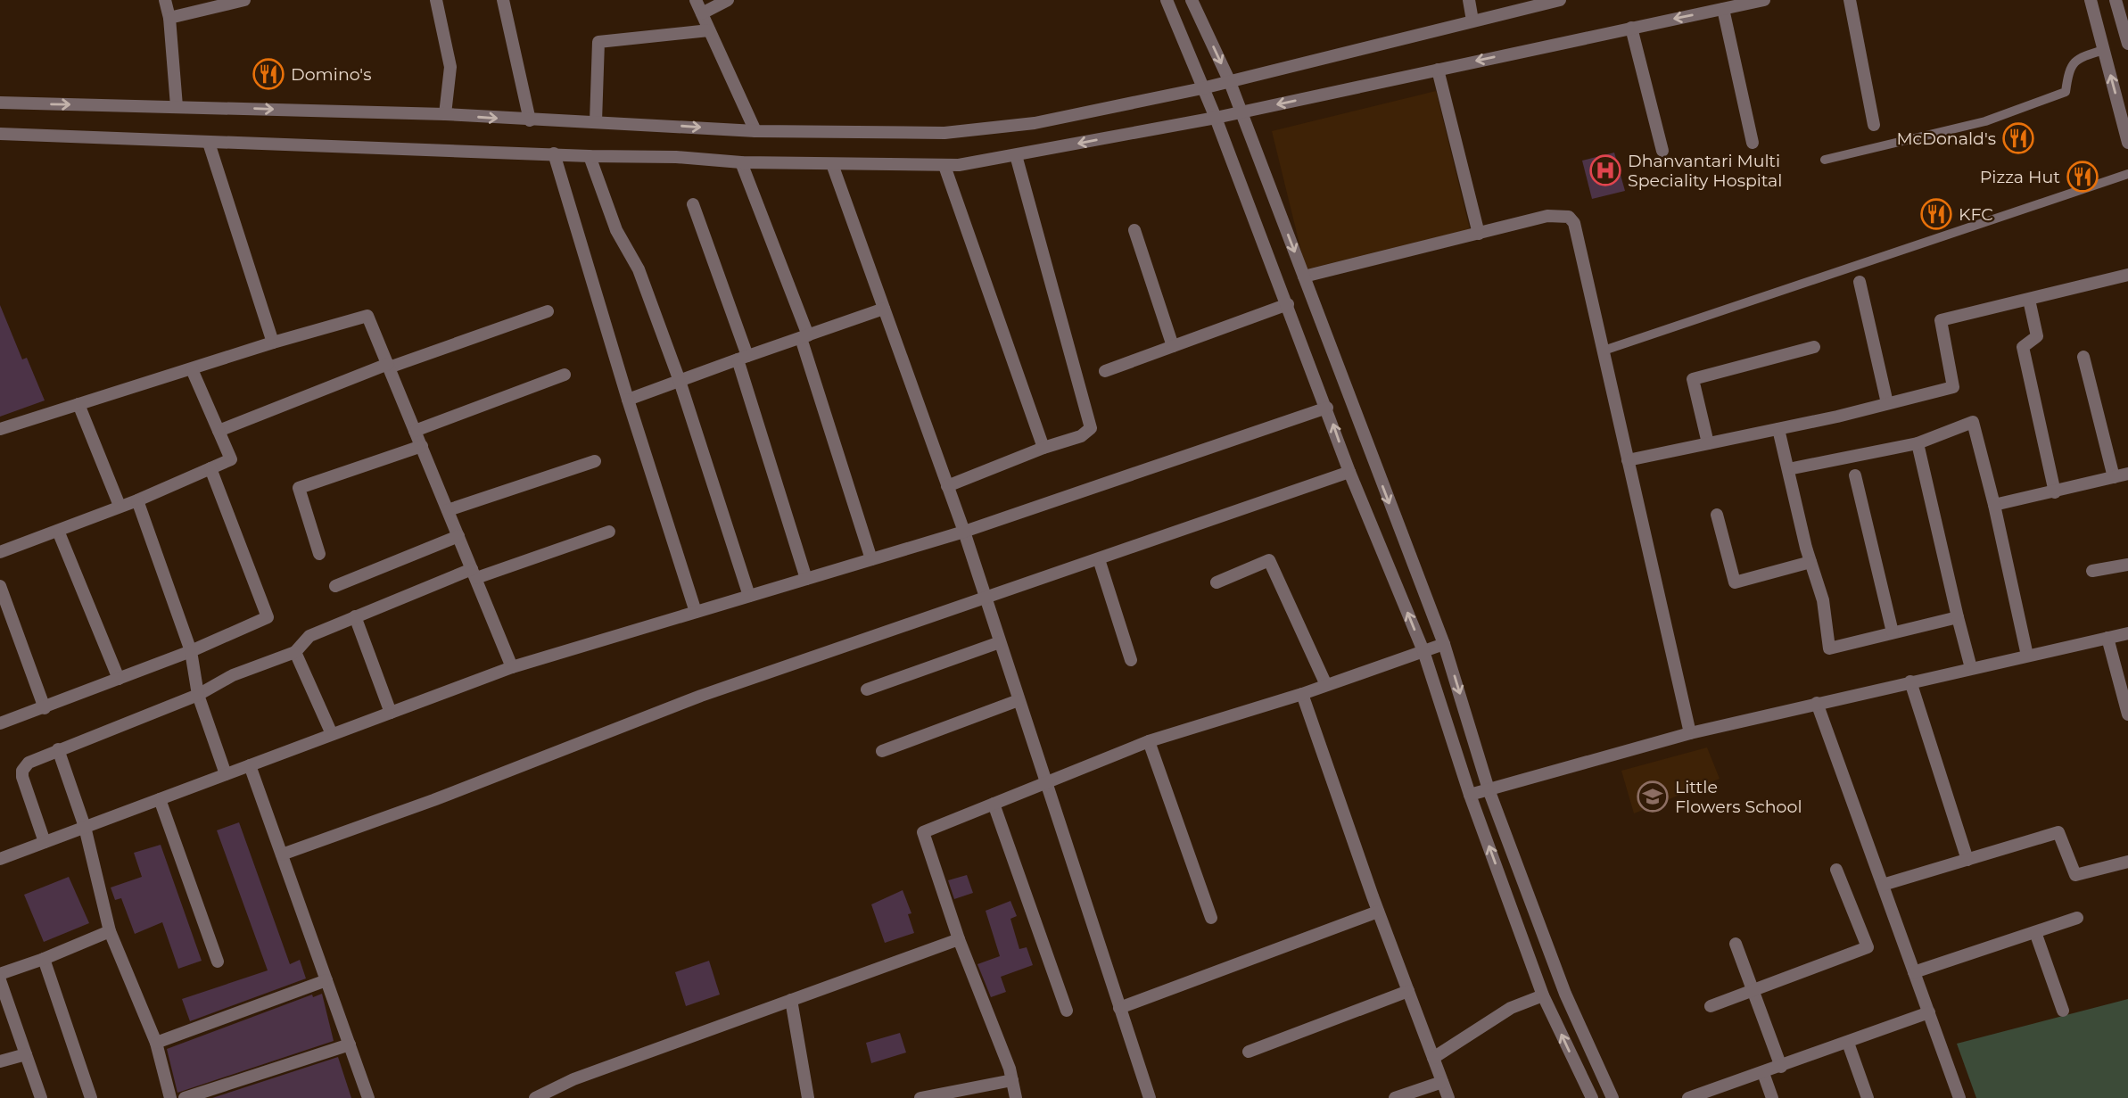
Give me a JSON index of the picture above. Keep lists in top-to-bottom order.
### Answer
{
  "places": {
    "restaurant": [
      "Domino's",
      "McDonald's",
      "Pizza Hut",
      "KFC"
    ],
    "hospital": ["Dhanvantari Multi Speciality Hospital"],
    "school or university": ["Little Flowers School"]
  }
}
